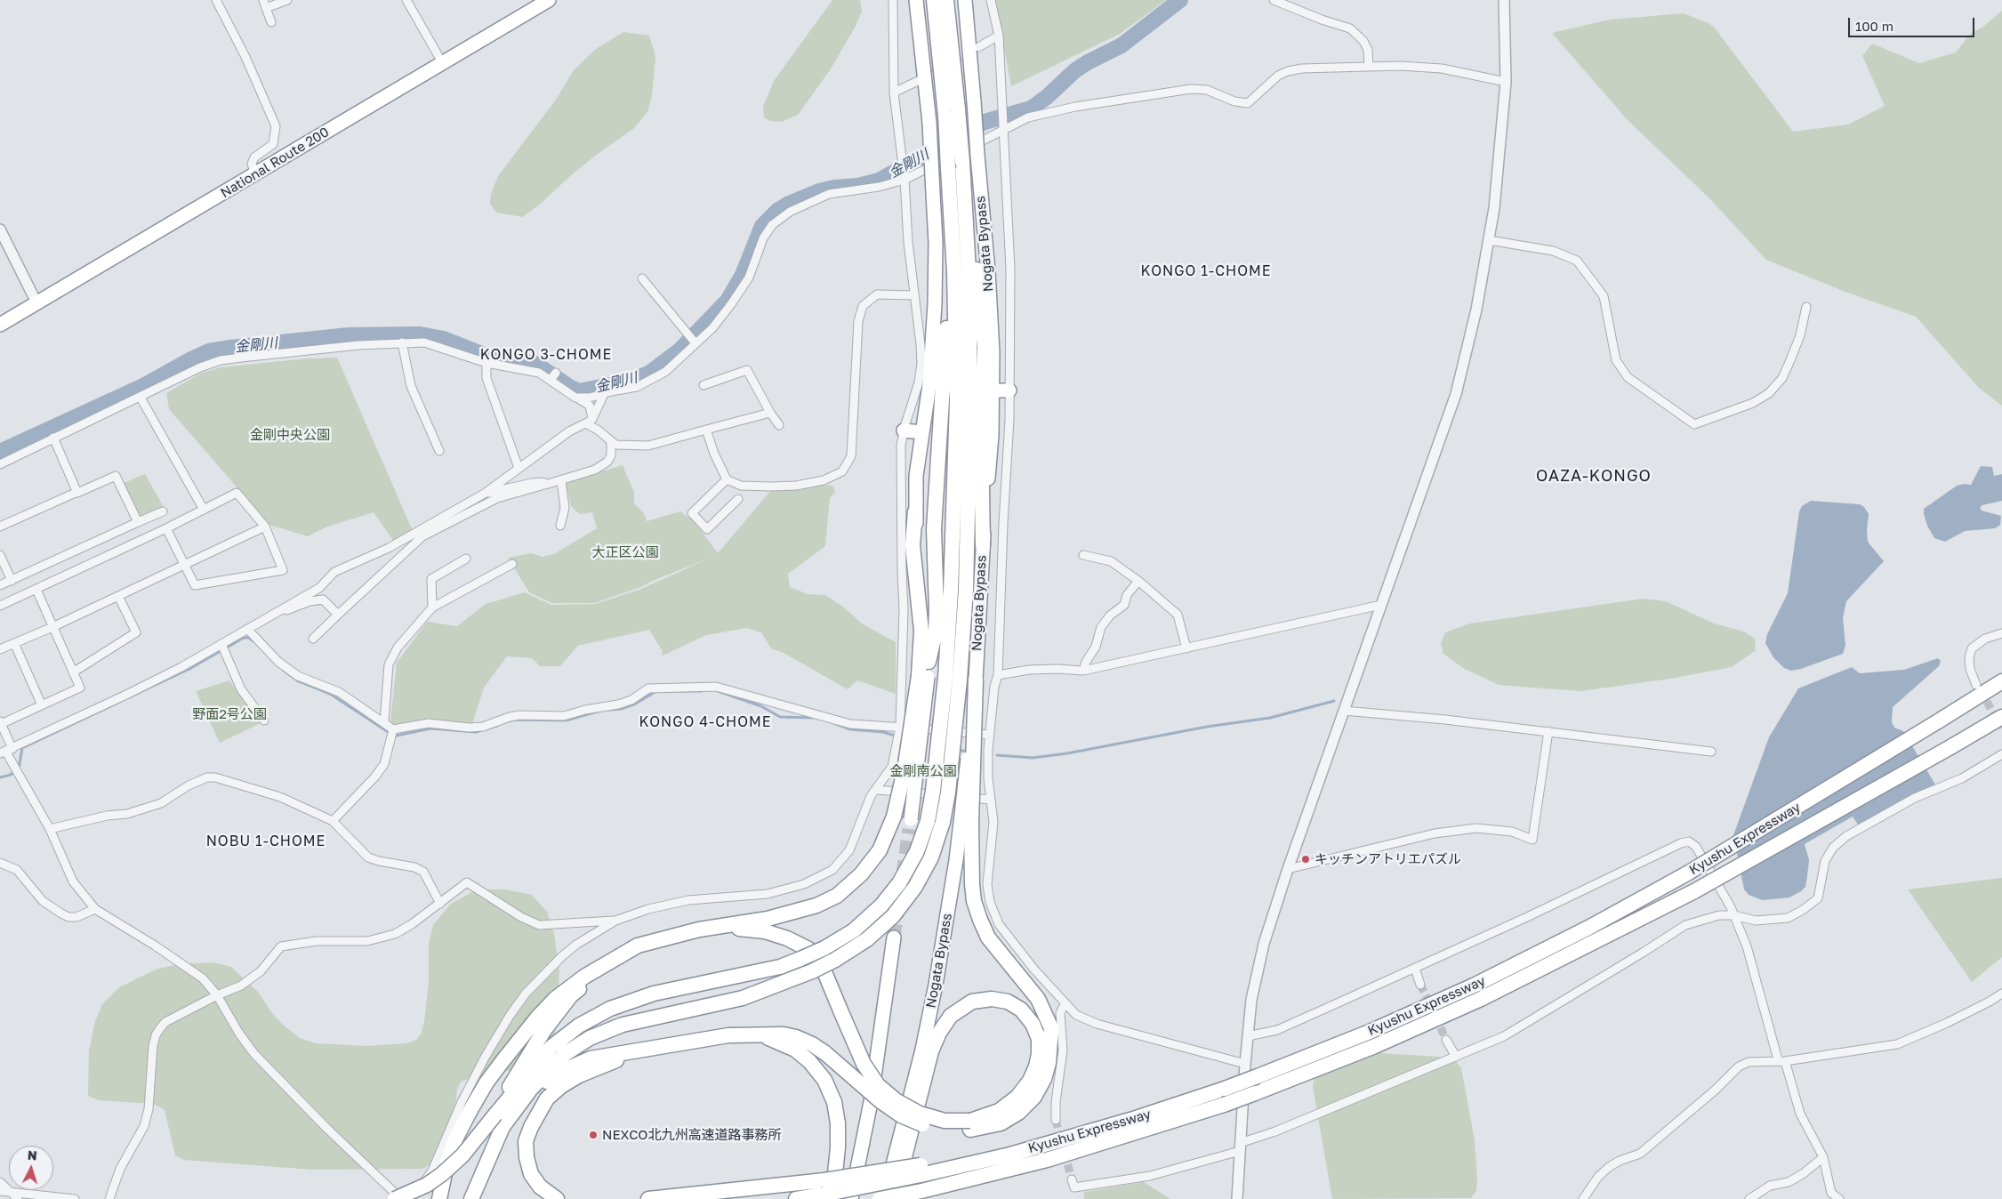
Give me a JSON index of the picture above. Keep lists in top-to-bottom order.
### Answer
{
  "streets": {
    "highway": ["National Route 200", "Nogata Bypass", "Kyushu Expressway"]
  },
  "districts": [
    "KONGO 1-CHOME",
    "KONGO 3-CHOME",
    "OAZA-KONGO",
    "KONGO 4-CHOME",
    "NOBU 1-CHOME"
  ],
  "water": ["金剛川"],
  "parks": [
    "金剛中央公園",
    "大正区公園",
    "野面2号公園",
    "金剛南公園"
  ],
  "places": ["キッチンアトリエパズル", "NEXCO北九州高速道路事務所"],
  "scale_bar": "100 m",
  "north": "top"
}
